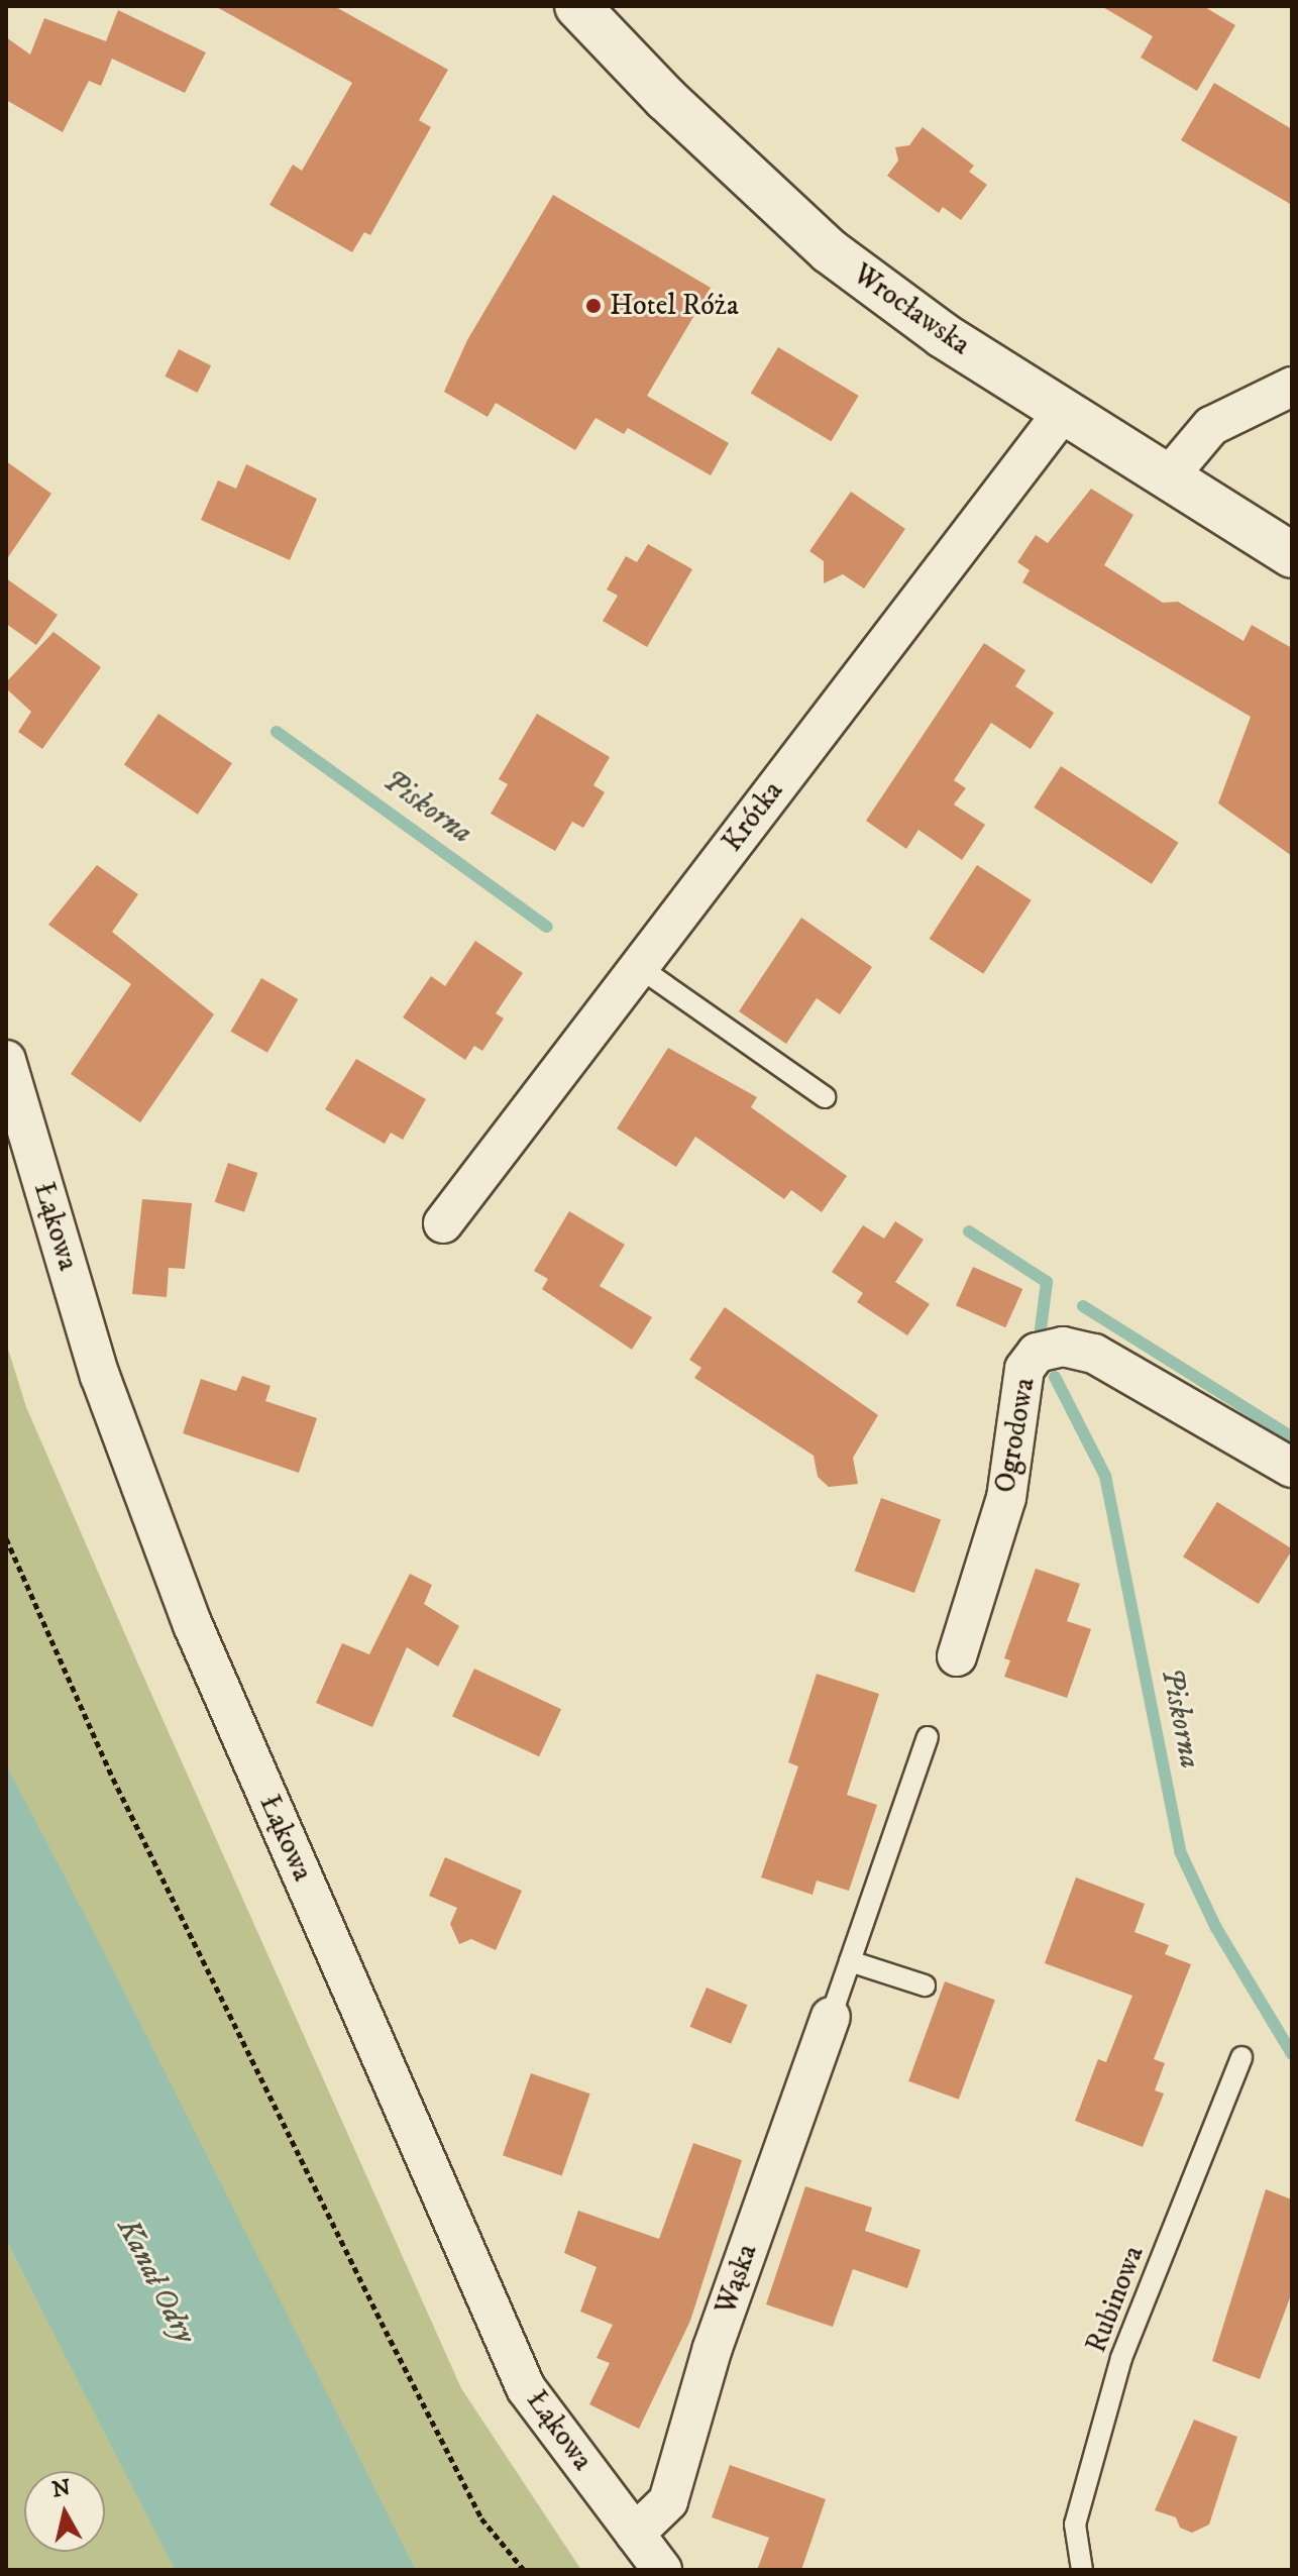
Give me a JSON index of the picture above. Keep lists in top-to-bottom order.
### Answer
{
  "streets": {
    "main road": ["Wrocławska"],
    "street": [
      "Krótka",
      "Łąkowa",
      "Ogrodowa",
      "Wąska"
    ],
    "lane": ["Rubinowa"]
  },
  "crossings": [
    ["Wrocławska", "Krótka"],
    ["Łąkowa", "Wąska"]
  ],
  "water": ["Piskorna", "Kanał Odry"],
  "places": ["Hotel Róża"],
  "north": "top"
}
